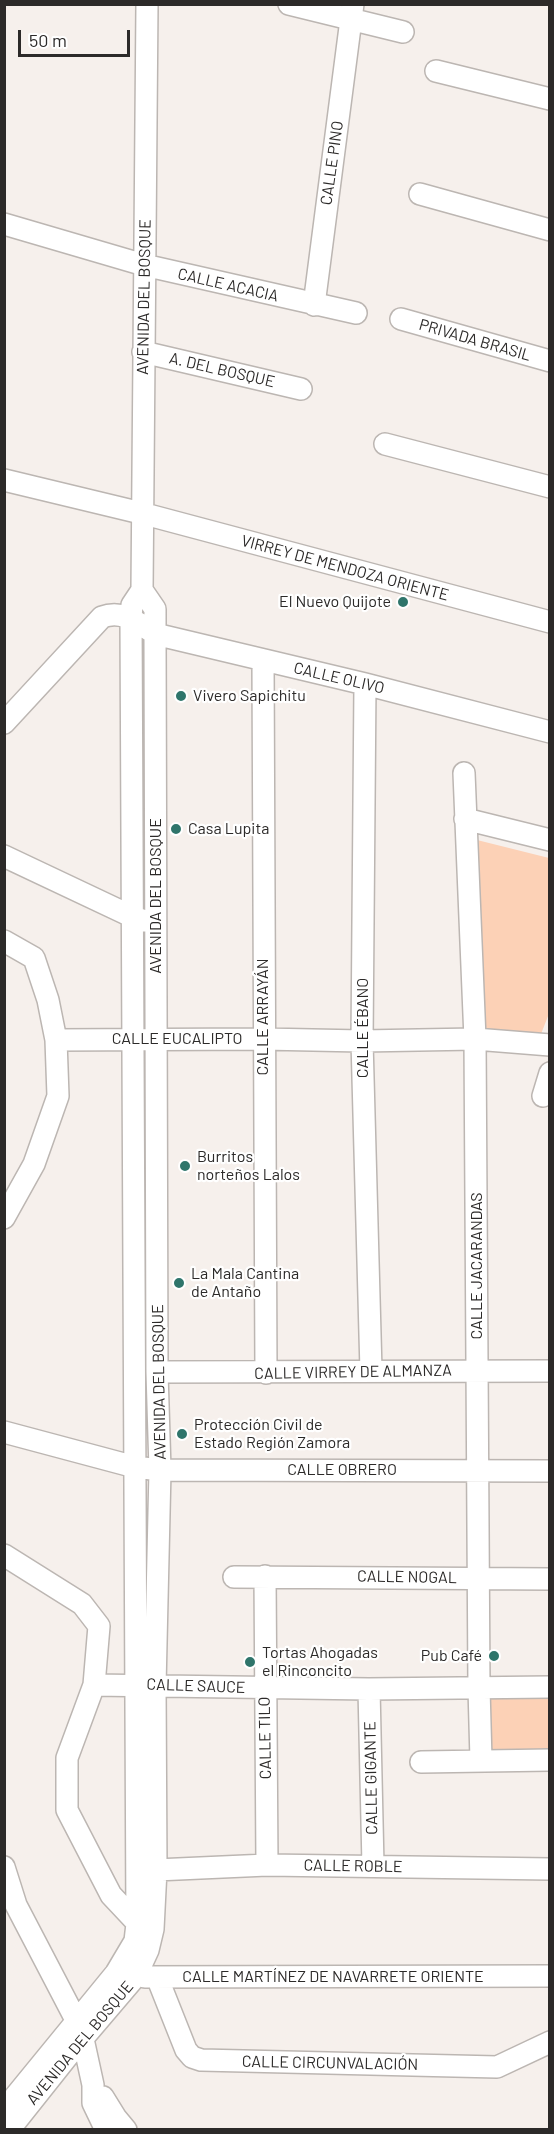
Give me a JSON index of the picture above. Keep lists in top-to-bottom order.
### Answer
{
  "streets": {
    "street": [
      "CALLE PINO",
      "CALLE ACACIA",
      "AVENIDA DEL BOSQUE",
      "PRIVADA BRASIL",
      "A. DEL BOSQUE",
      "VIRREY DE MENDOZA ORIENTE",
      "CALLE OLIVO",
      "CALLE ARRAYÁN",
      "CALLE ÉBANO",
      "CALLE EUCALIPTO",
      "CALLE JACARANDAS",
      "CALLE VIRREY DE ALMANZA",
      "CALLE OBRERO",
      "CALLE NOGAL",
      "CALLE SAUCE",
      "CALLE TILO",
      "CALLE GIGANTE",
      "CALLE ROBLE",
      "CALLE MARTÍNEZ DE NAVARRETE ORIENTE",
      "CALLE CIRCUNVALACIÓN"
    ]
  },
  "crossings": [
    ["CALLE PINO", "CALLE ACACIA"],
    ["CALLE ACACIA", "AVENIDA DEL BOSQUE"],
    ["AVENIDA DEL BOSQUE", "A. DEL BOSQUE"],
    ["AVENIDA DEL BOSQUE", "VIRREY DE MENDOZA ORIENTE"],
    ["AVENIDA DEL BOSQUE", "CALLE OLIVO"],
    ["AVENIDA DEL BOSQUE", "CALLE EUCALIPTO"],
    ["AVENIDA DEL BOSQUE", "CALLE VIRREY DE ALMANZA"],
    ["AVENIDA DEL BOSQUE", "CALLE OBRERO"],
    ["AVENIDA DEL BOSQUE", "CALLE SAUCE"],
    ["AVENIDA DEL BOSQUE", "CALLE ROBLE"],
    ["AVENIDA DEL BOSQUE", "CALLE MARTÍNEZ DE NAVARRETE ORIENTE"],
    ["CALLE OLIVO", "CALLE ARRAYÁN"],
    ["CALLE OLIVO", "CALLE ÉBANO"],
    ["CALLE ARRAYÁN", "CALLE EUCALIPTO"],
    ["CALLE ARRAYÁN", "CALLE VIRREY DE ALMANZA"],
    ["CALLE ÉBANO", "CALLE EUCALIPTO"],
    ["CALLE ÉBANO", "CALLE VIRREY DE ALMANZA"],
    ["CALLE EUCALIPTO", "CALLE JACARANDAS"],
    ["CALLE JACARANDAS", "CALLE VIRREY DE ALMANZA"],
    ["CALLE JACARANDAS", "CALLE OBRERO"],
    ["CALLE JACARANDAS", "CALLE NOGAL"],
    ["CALLE JACARANDAS", "CALLE SAUCE"],
    ["CALLE NOGAL", "CALLE TILO"],
    ["CALLE SAUCE", "CALLE TILO"],
    ["CALLE SAUCE", "CALLE GIGANTE"],
    ["CALLE TILO", "CALLE ROBLE"],
    ["CALLE GIGANTE", "CALLE ROBLE"],
    ["CALLE MARTÍNEZ DE NAVARRETE ORIENTE", "CALLE CIRCUNVALACIÓN"]
  ],
  "places": [
    "El Nuevo Quijote",
    "Vivero Sapichitu",
    "Casa Lupita",
    "Burritos norteños Lalos",
    "La Mala Cantina de Antaño",
    "Protección Civil de Estado Región Zamora",
    "Pub Café",
    "Tortas Ahogadas el Rinconcito"
  ],
  "scale_bar": "50 m"
}
